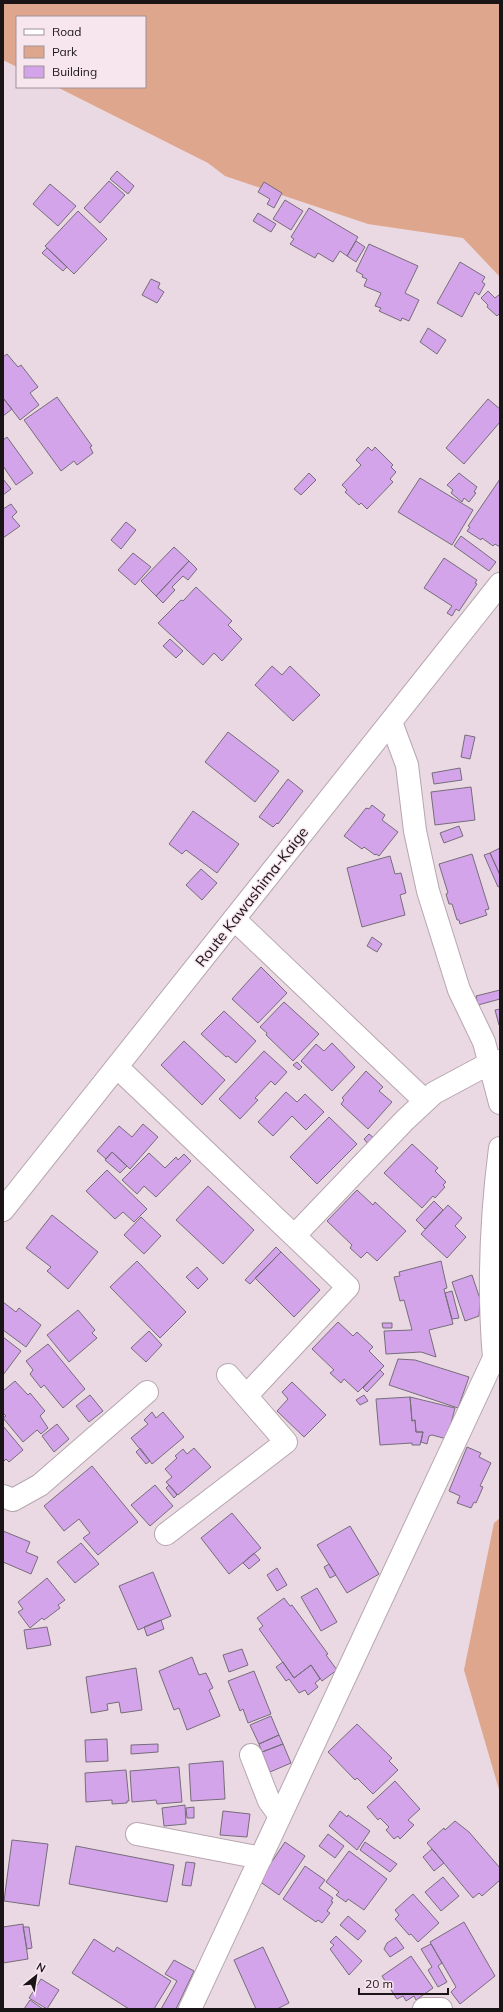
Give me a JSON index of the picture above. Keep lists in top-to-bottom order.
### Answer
{
  "streets": {
    "street": ["Route Kawashima-Kaige"]
  },
  "legend": ["Road", "Park", "Building"],
  "scale_bar": "20 m",
  "north": "top right"
}
